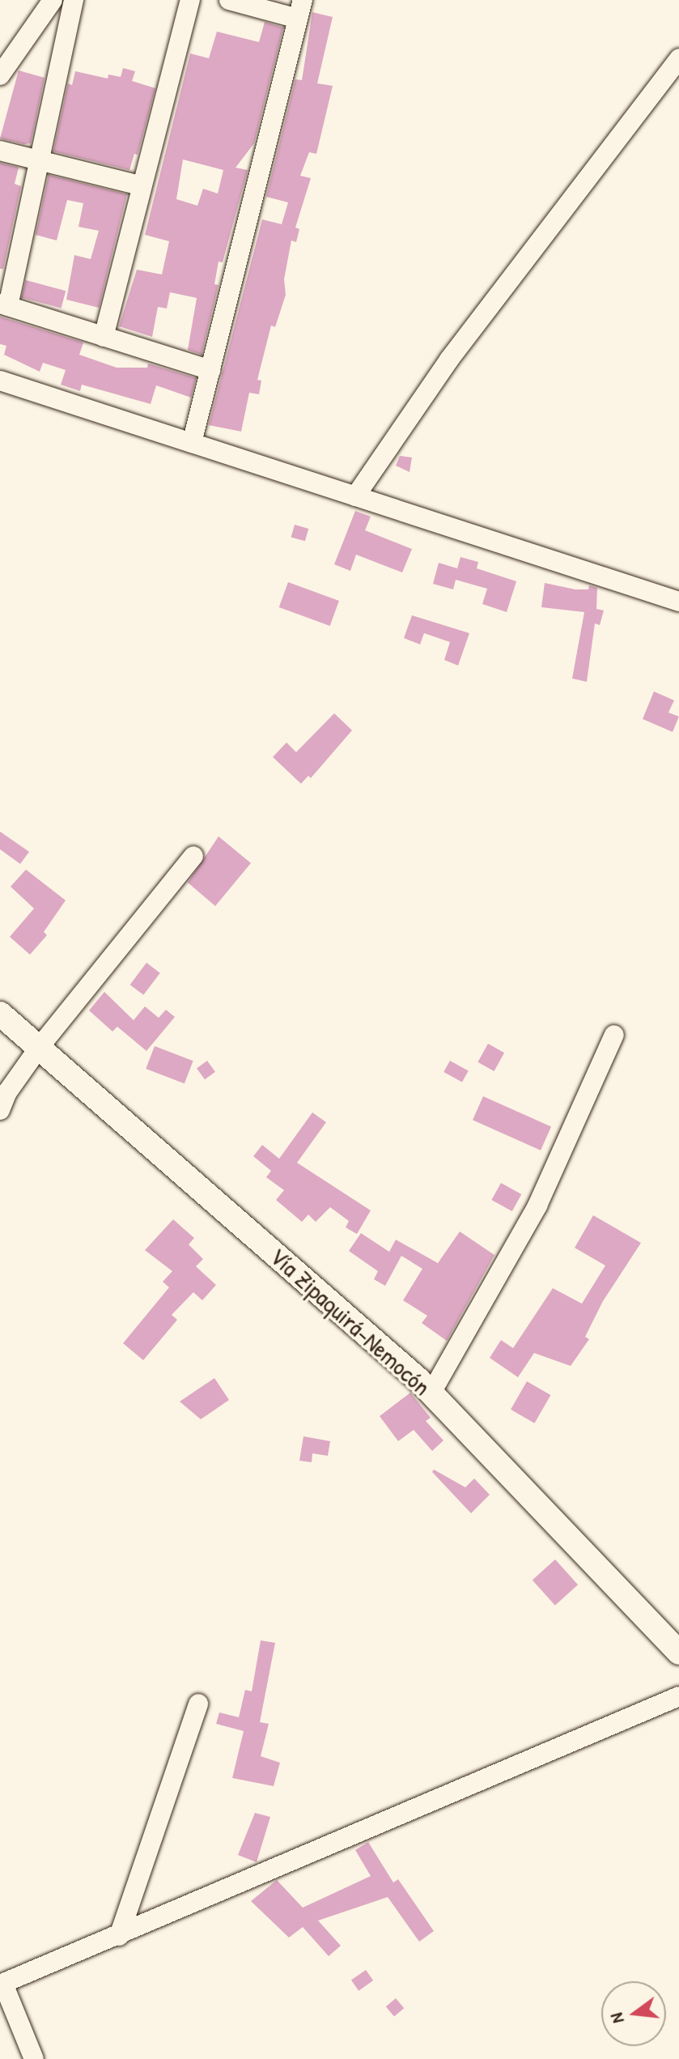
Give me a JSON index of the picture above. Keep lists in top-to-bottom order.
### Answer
{
  "streets": {
    "main road": ["Vía Zipaquirá-Nemocón"]
  },
  "north": "left"
}
